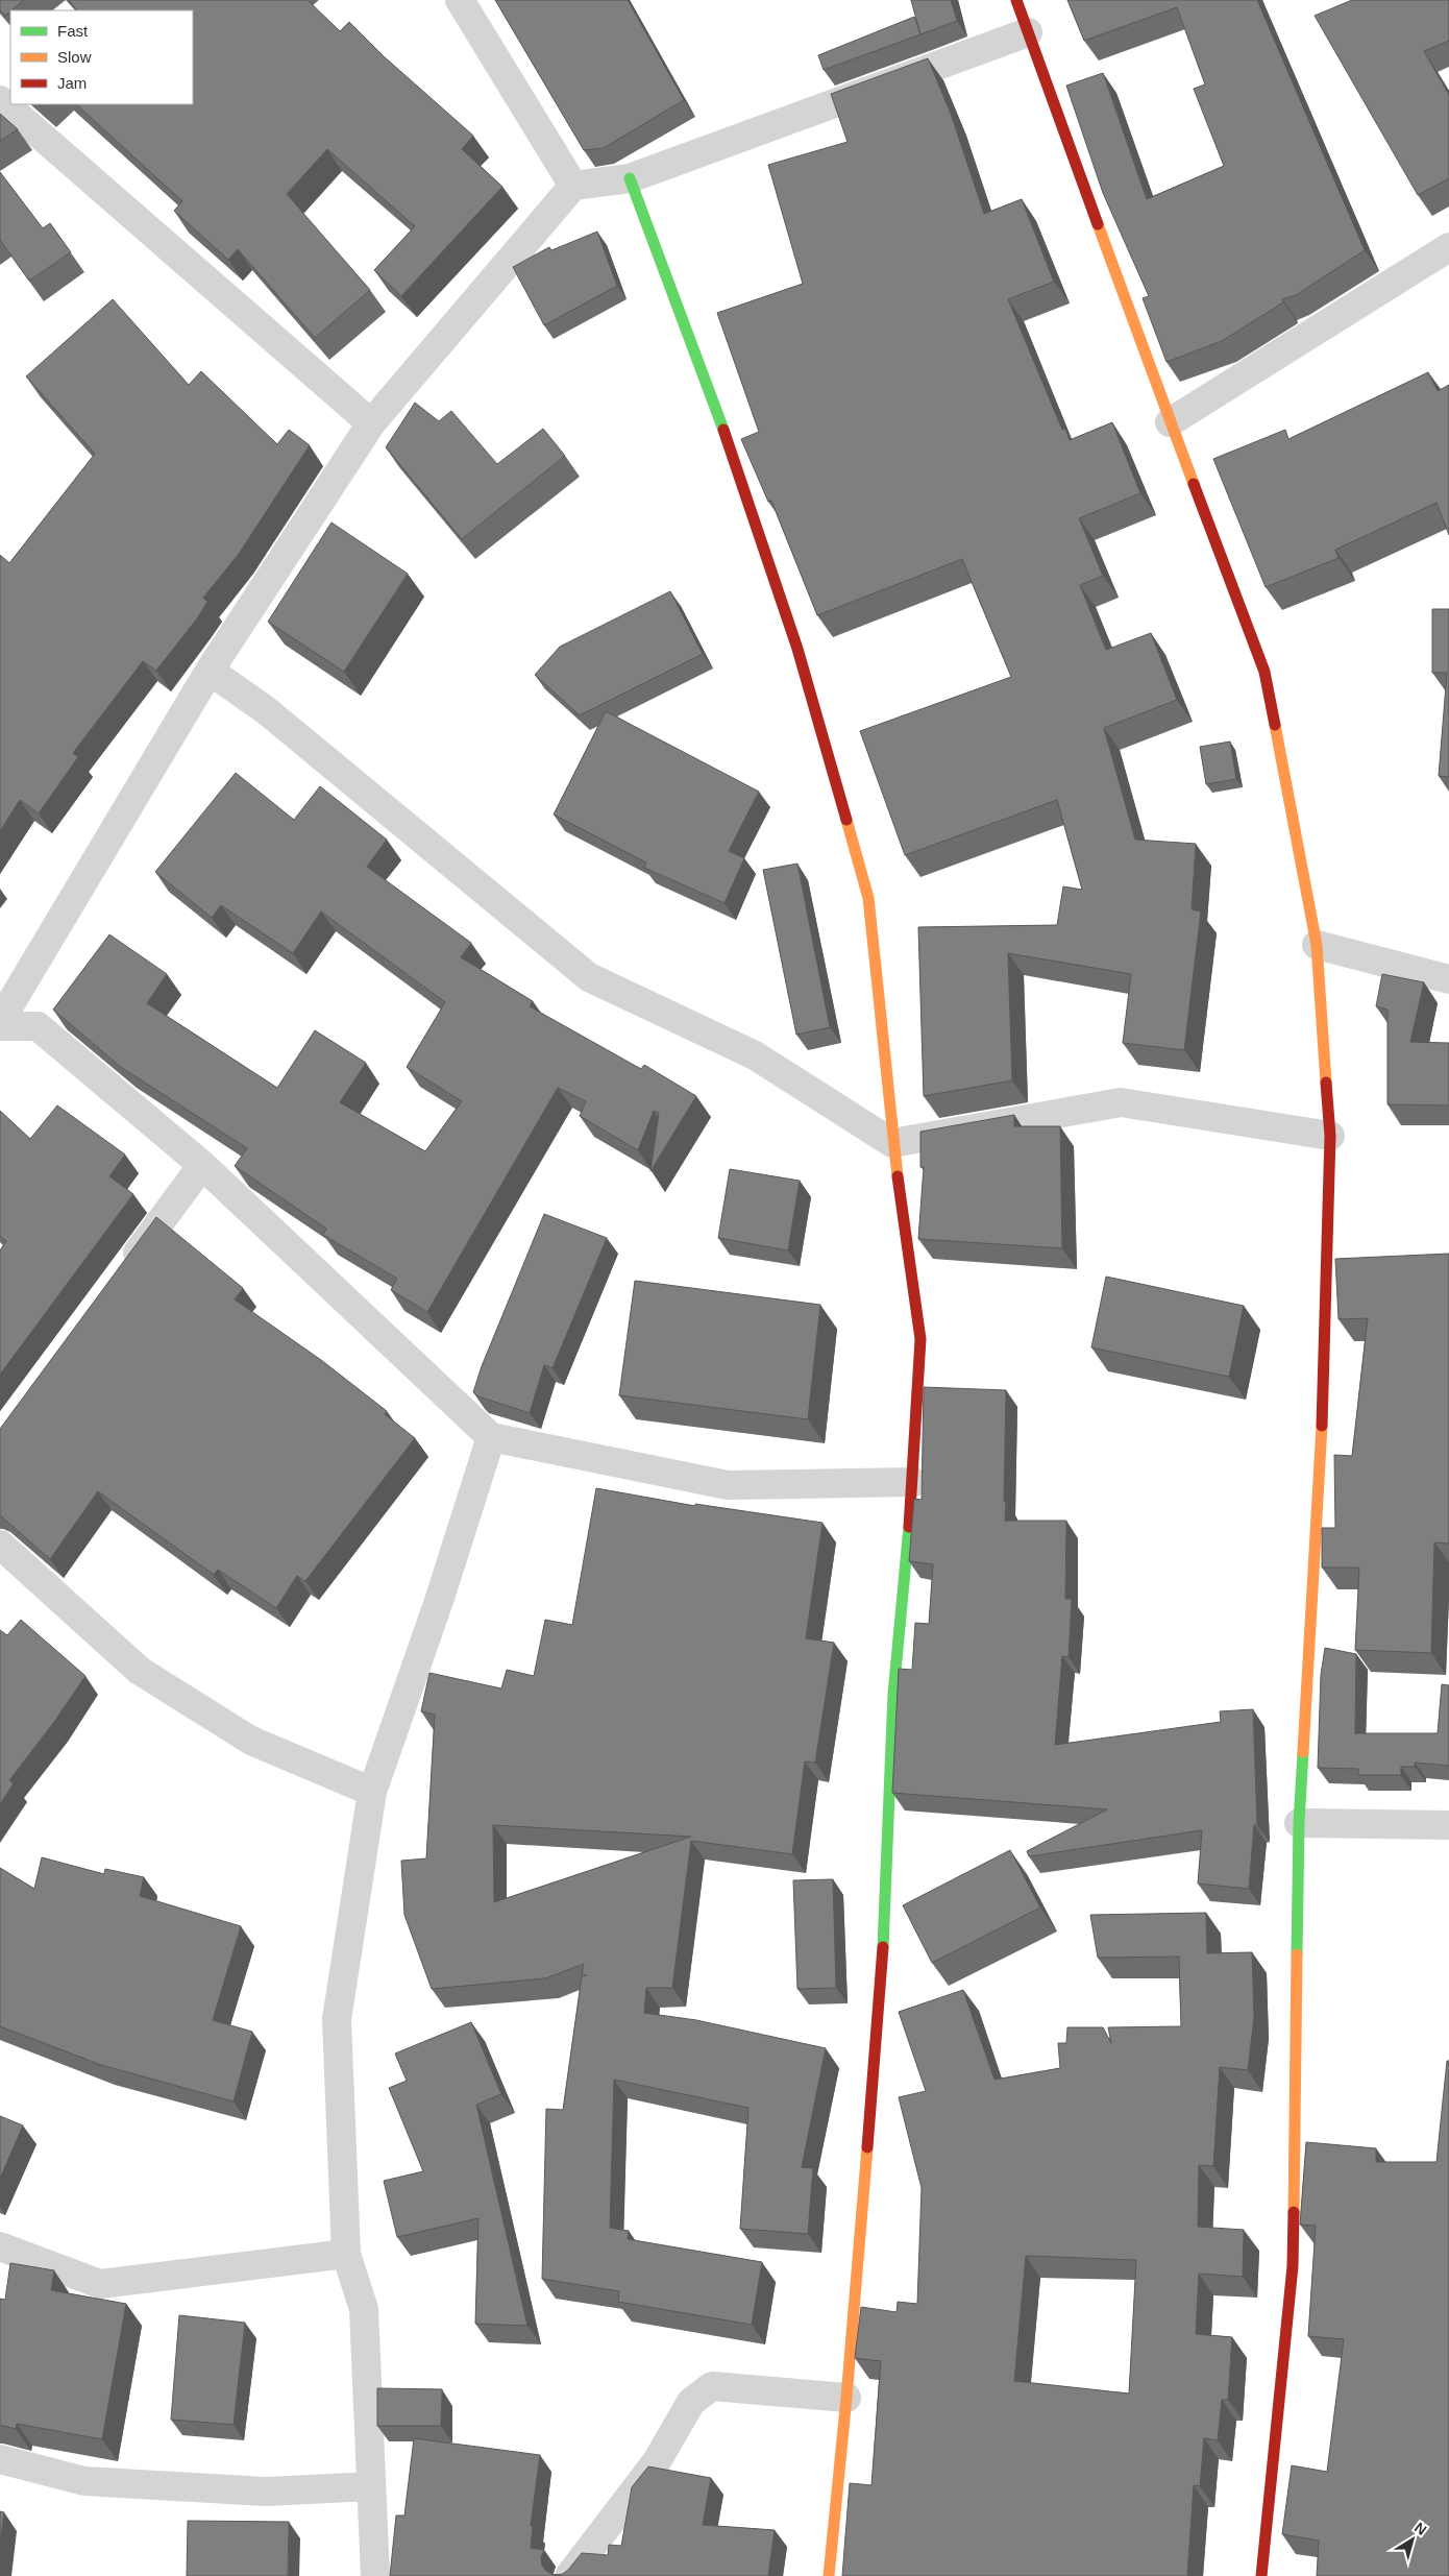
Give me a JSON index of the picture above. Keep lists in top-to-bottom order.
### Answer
{
  "legend": ["Fast", "Slow", "Jam"],
  "north": "top right"
}
